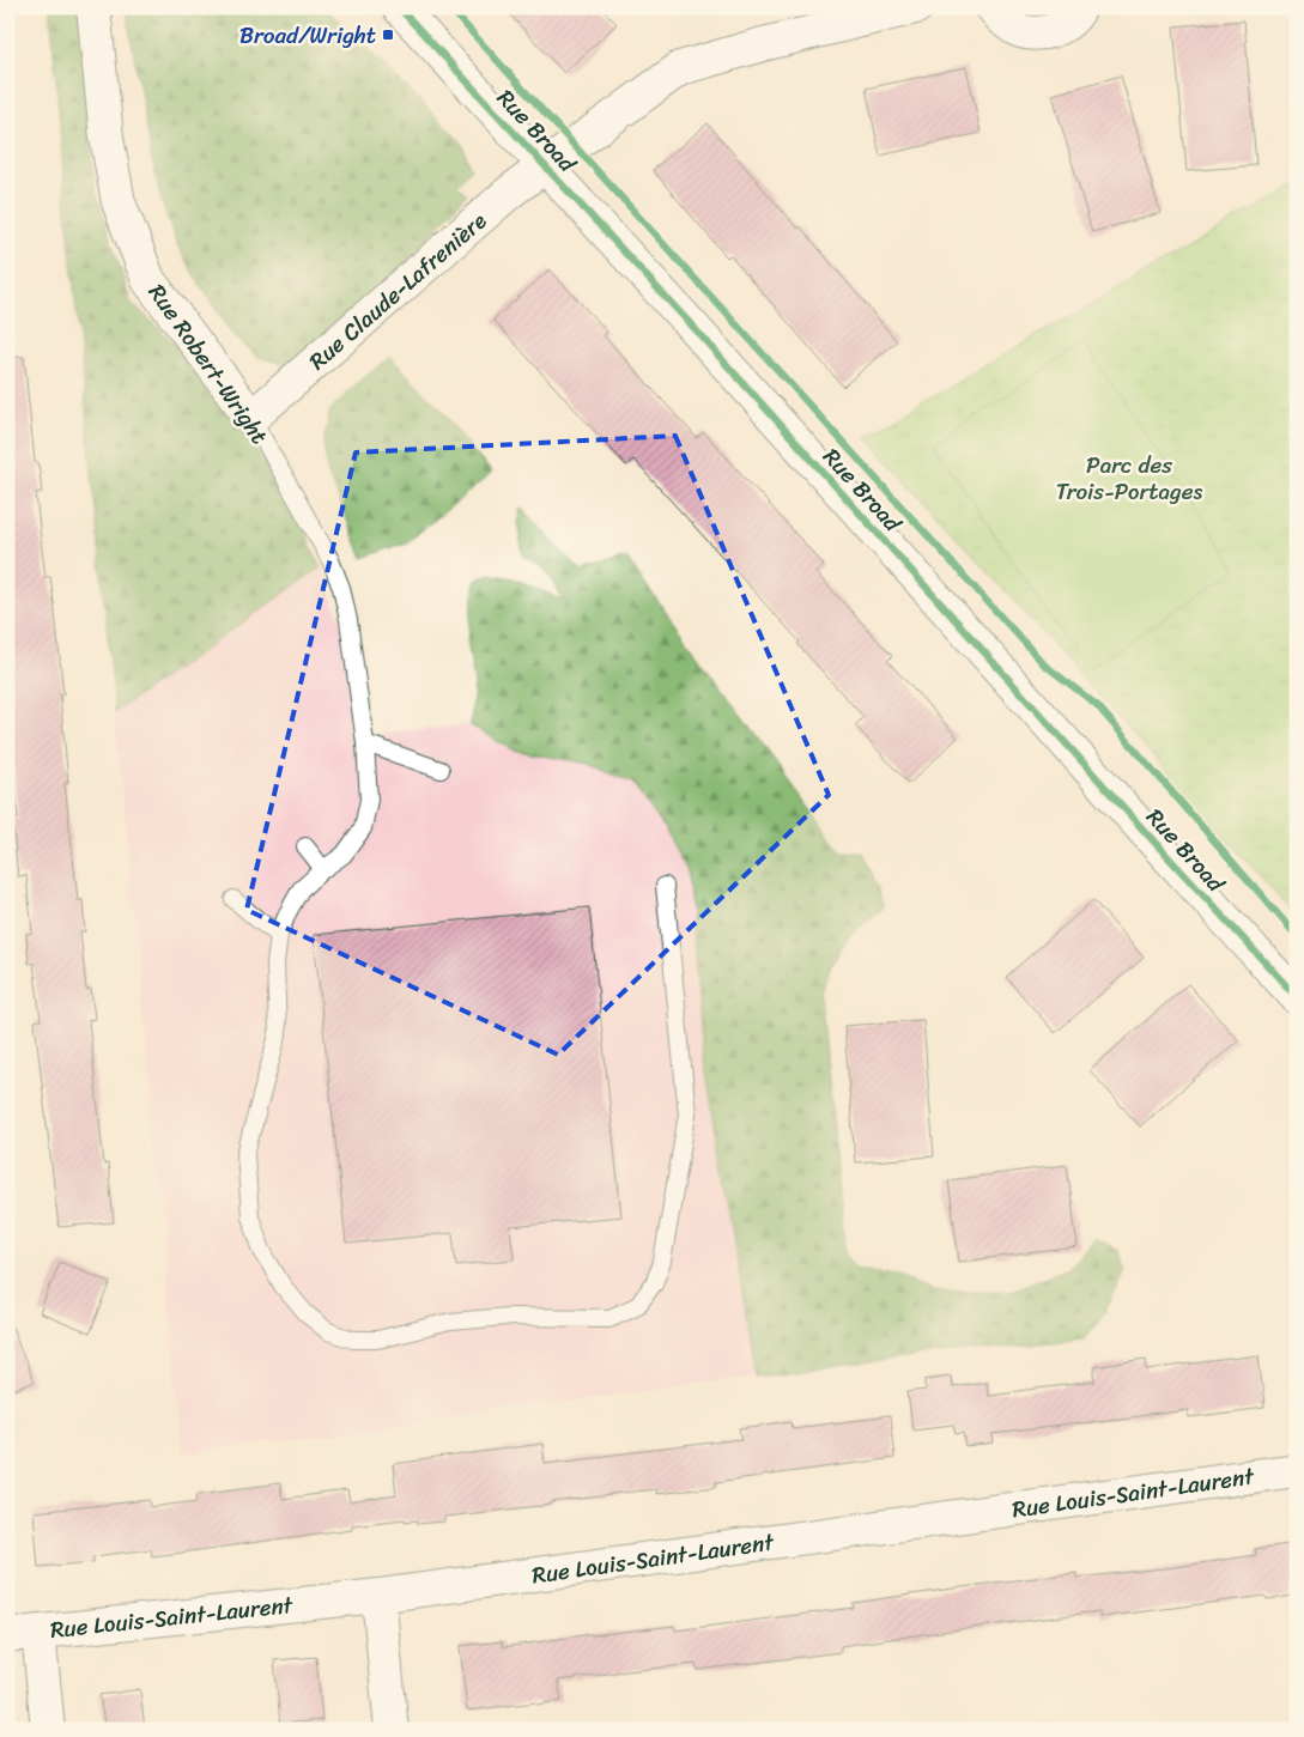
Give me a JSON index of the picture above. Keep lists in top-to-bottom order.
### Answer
{
  "streets": {
    "street": [
      "Rue Broad",
      "Rue Claude-Lafrenière",
      "Rue Robert-Wright",
      "Rue Louis-Saint-Laurent"
    ]
  },
  "crossings": [
    ["Rue Broad", "Rue Claude-Lafrenière"],
    ["Rue Claude-Lafrenière", "Rue Robert-Wright"]
  ],
  "parks": ["Parc des Trois-Portages"],
  "places": {
    "transit": ["Broad/Wright"]
  }
}
